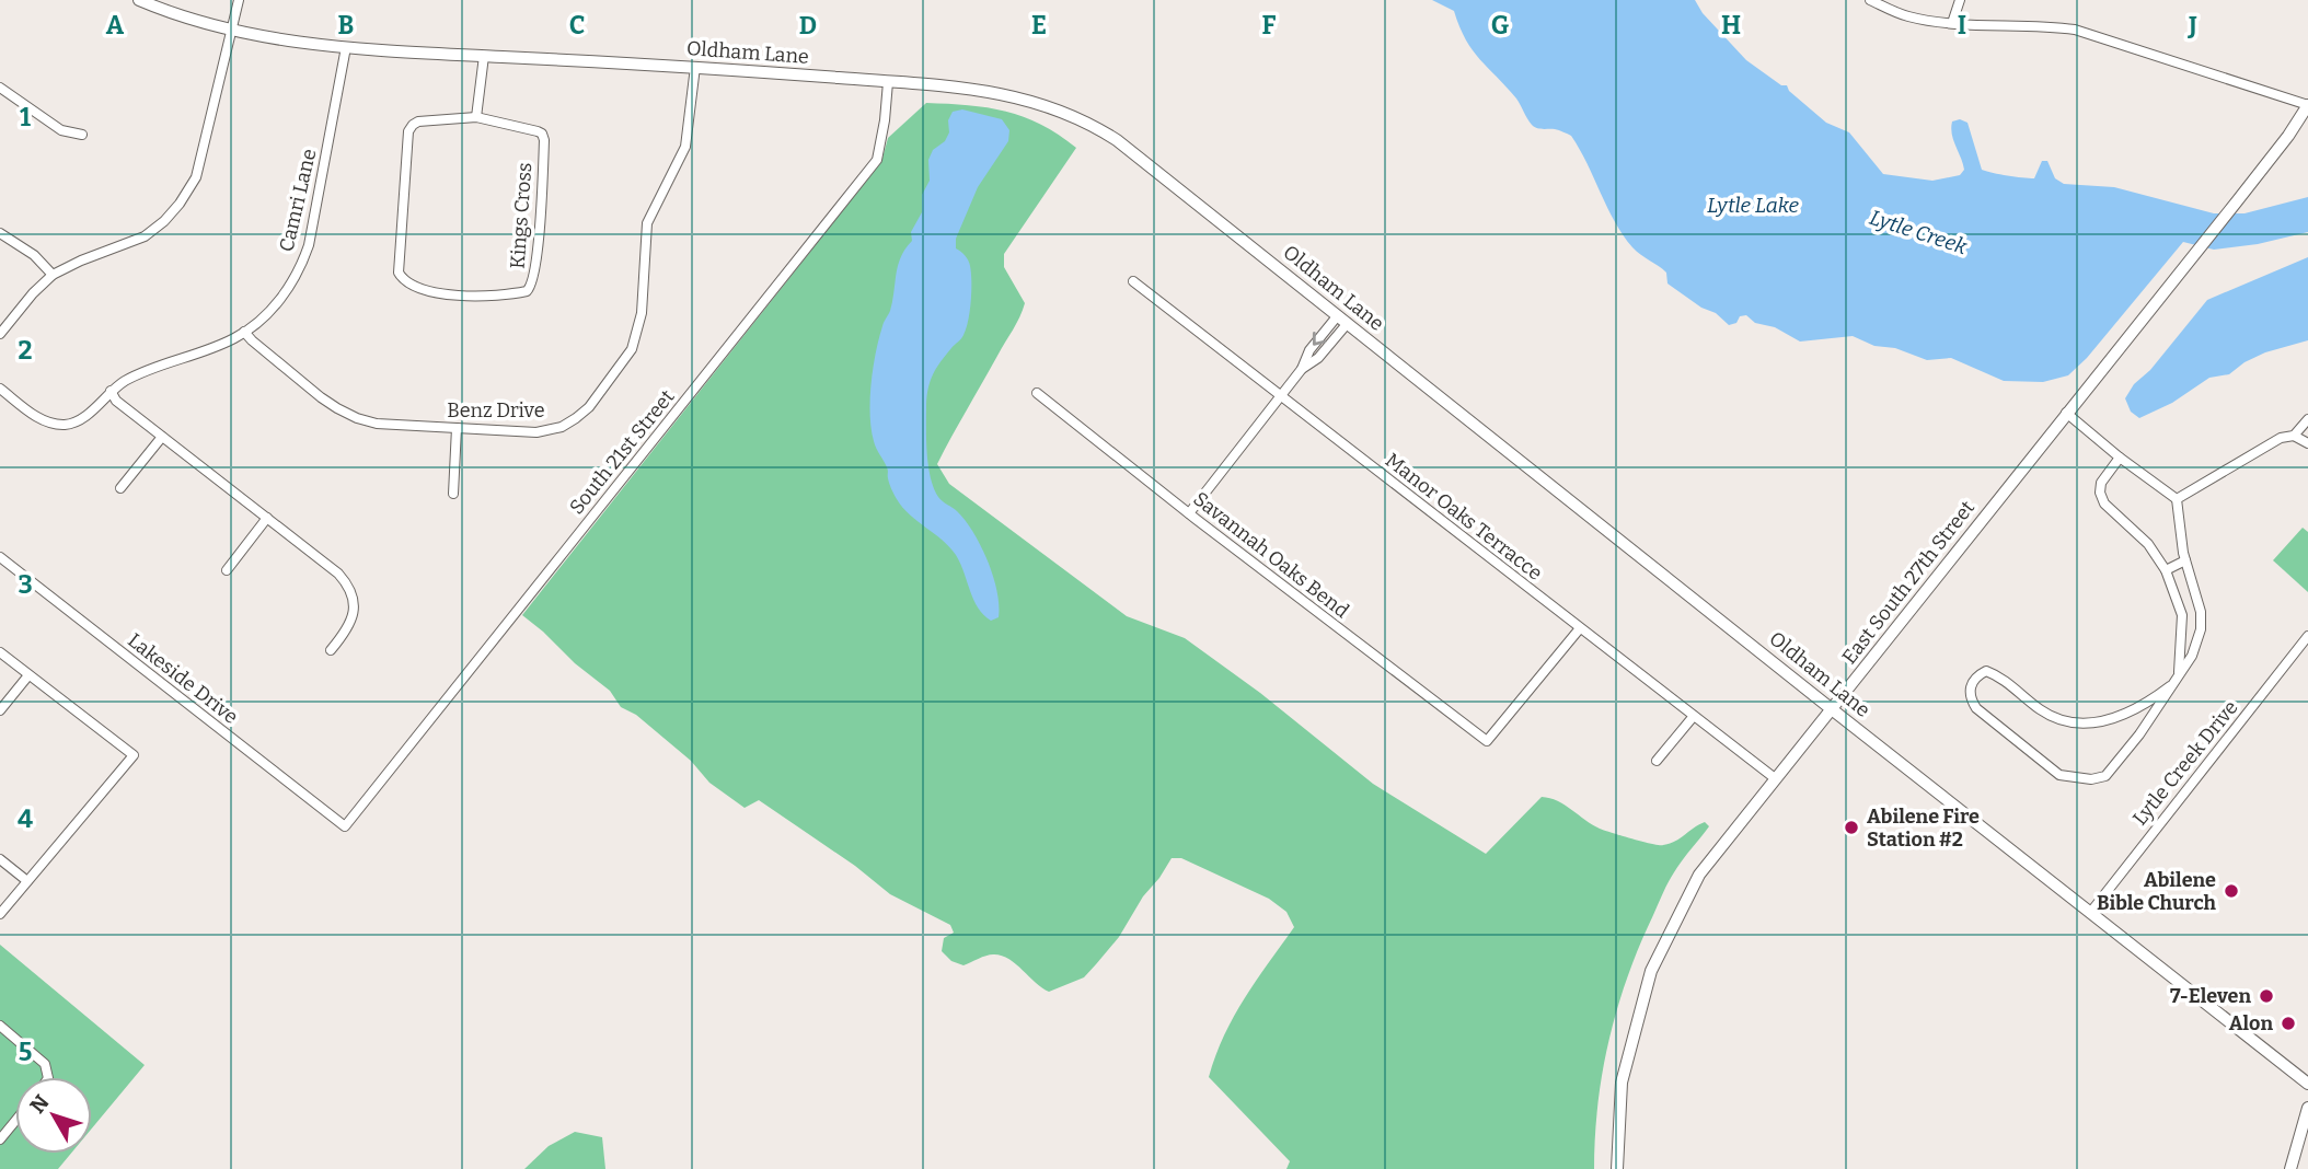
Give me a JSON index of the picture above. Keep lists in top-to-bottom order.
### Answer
{
  "streets": {
    "main road": ["Oldham Lane", "East South 27th Street"],
    "street": [
      "Camri Lane",
      "Kings Cross",
      "Benz Drive",
      "South 21st Street",
      "Manor Oaks Terracce",
      "Savannah Oaks Bend",
      "Lakeside Drive",
      "Lytle Creek Drive"
    ]
  },
  "crossings": [
    ["Oldham Lane", "Camri Lane"],
    ["Oldham Lane", "Benz Drive"],
    ["Oldham Lane", "South 21st Street"],
    ["Oldham Lane", "East South 27th Street"],
    ["Oldham Lane", "Lytle Creek Drive"],
    ["Camri Lane", "Benz Drive"],
    ["South 21st Street", "Lakeside Drive"],
    ["Manor Oaks Terracce", "Savannah Oaks Bend"],
    ["Manor Oaks Terracce", "East South 27th Street"]
  ],
  "water": ["Lytle Lake", "Lytle Creek"],
  "places": [
    "Abilene Fire Station #2",
    "Abilene Bible Church",
    "7-Eleven",
    "Alon"
  ],
  "north": "top left",
  "grid": {
    "columns": [
      "A",
      "B",
      "C",
      "D",
      "E",
      "F",
      "G",
      "H",
      "I",
      "J"
    ],
    "rows": [
      "1",
      "2",
      "3",
      "4",
      "5"
    ]
  }
}
